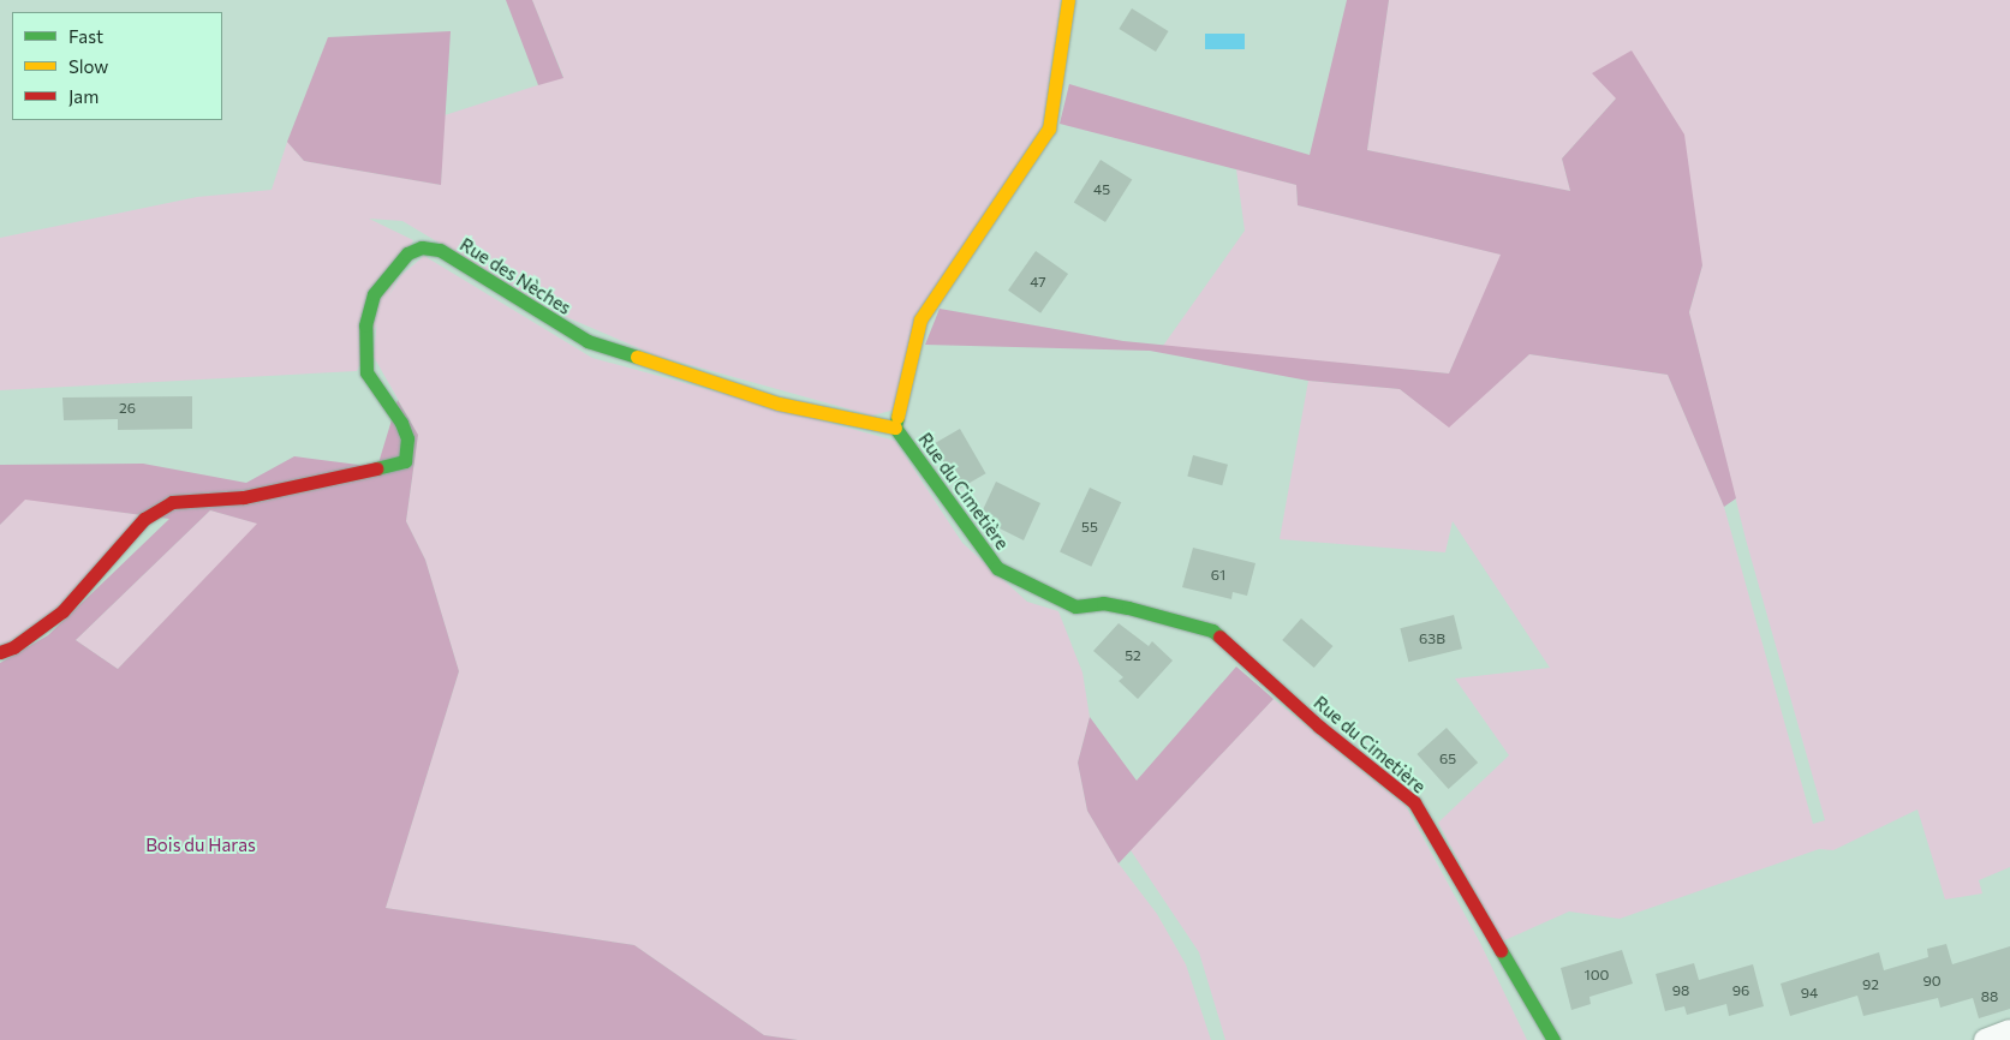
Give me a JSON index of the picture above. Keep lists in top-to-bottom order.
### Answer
{
  "streets": {
    "street": ["Rue des Nèches", "Rue du Cimetière"]
  },
  "crossings": [
    ["Rue des Nèches", "Rue du Cimetière"]
  ],
  "parks": ["Bois du Haras"],
  "house_numbers": [
    "45",
    "47",
    "26",
    "55",
    "61",
    "63B",
    "52",
    "65",
    "100",
    "90",
    "92",
    "98",
    "96",
    "94",
    "88"
  ],
  "legend": ["Fast", "Slow", "Jam"]
}
